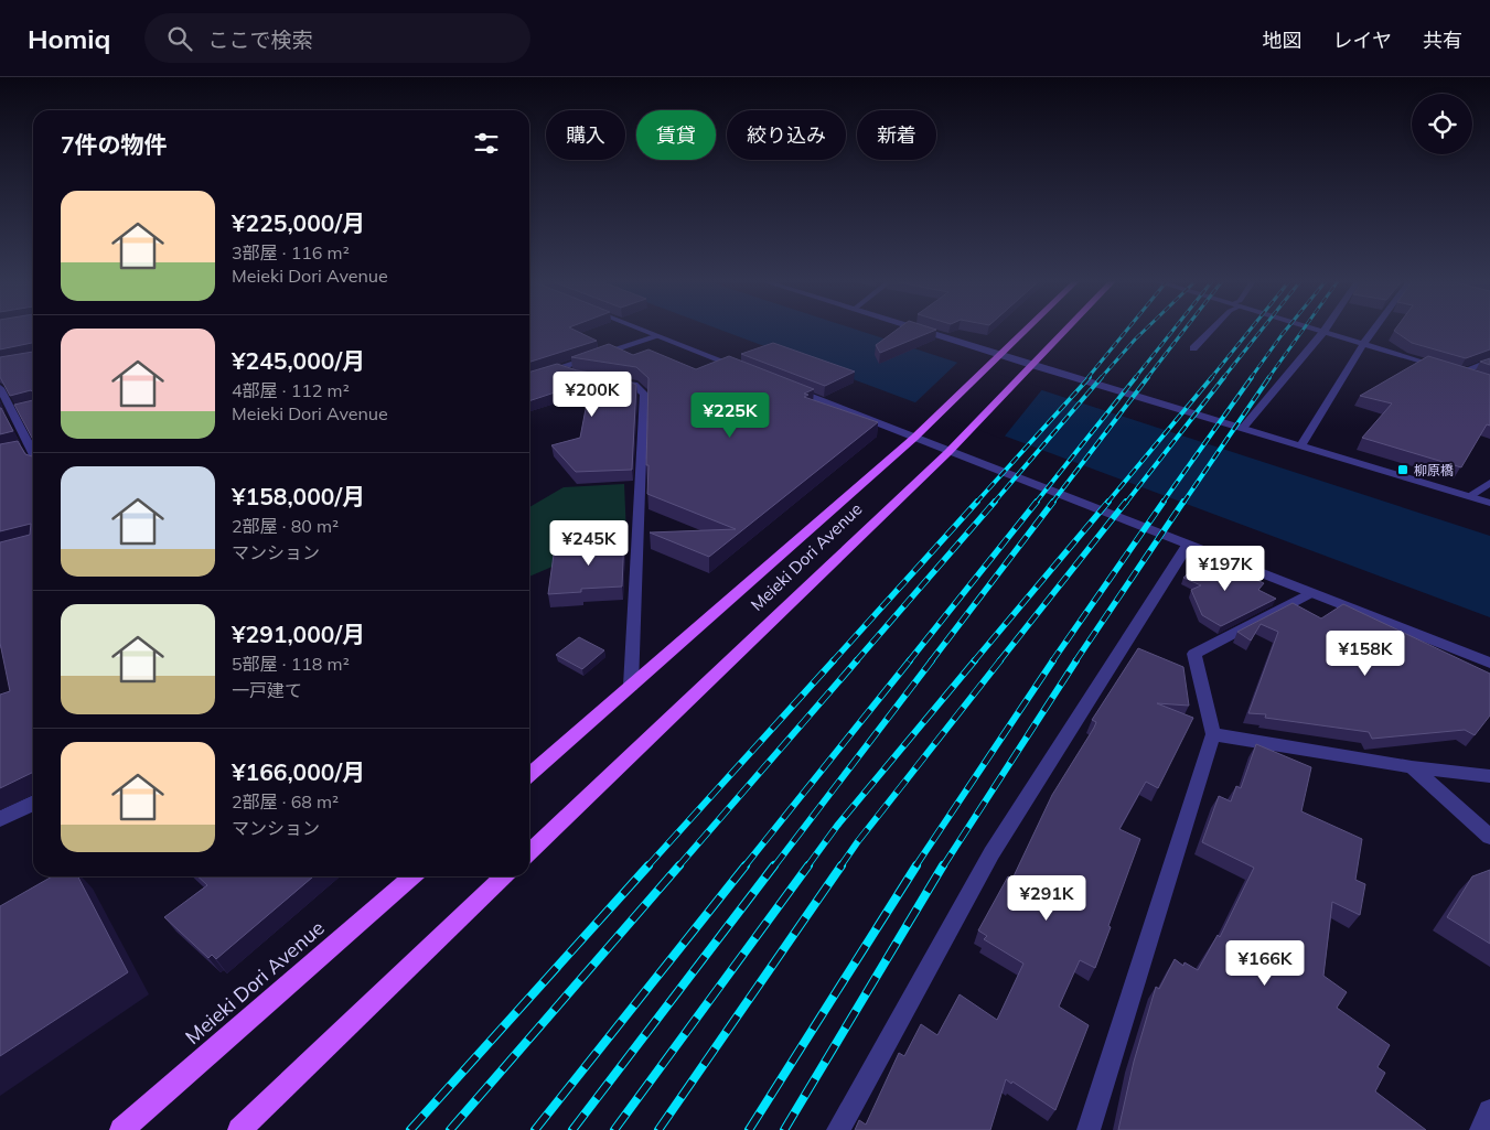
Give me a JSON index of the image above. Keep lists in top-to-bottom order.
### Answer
{
  "streets": {
    "main road": ["Meieki Dori Avenue"]
  },
  "places": {
    "transit": ["柳原橋"]
  },
  "page": {
    "header": "Homiq",
    "search": "ここで検索",
    "nav": ["地図", "レイヤ", "共有"],
    "chip": [
      "購入",
      "賃貸",
      "絞り込み",
      "新着"
    ],
    "heading": "7件の物件",
    "list": [
      {
        "name": "¥225,000/月",
        "note": "3部屋 · 116 m² · Meieki Dori Avenue"
      },
      {
        "name": "¥245,000/月",
        "note": "4部屋 · 112 m² · Meieki Dori Avenue"
      },
      {
        "name": "¥158,000/月",
        "note": "2部屋 · 80 m² · マンション"
      },
      {
        "name": "¥291,000/月",
        "note": "5部屋 · 118 m² · 一戸建て"
      },
      {
        "name": "¥166,000/月",
        "note": "2部屋 · 68 m² · マンション"
      }
    ],
    "price": [
      "¥200K",
      "¥225K",
      "¥245K",
      "¥197K",
      "¥158K",
      "¥291K",
      "¥166K"
    ]
  }
}
